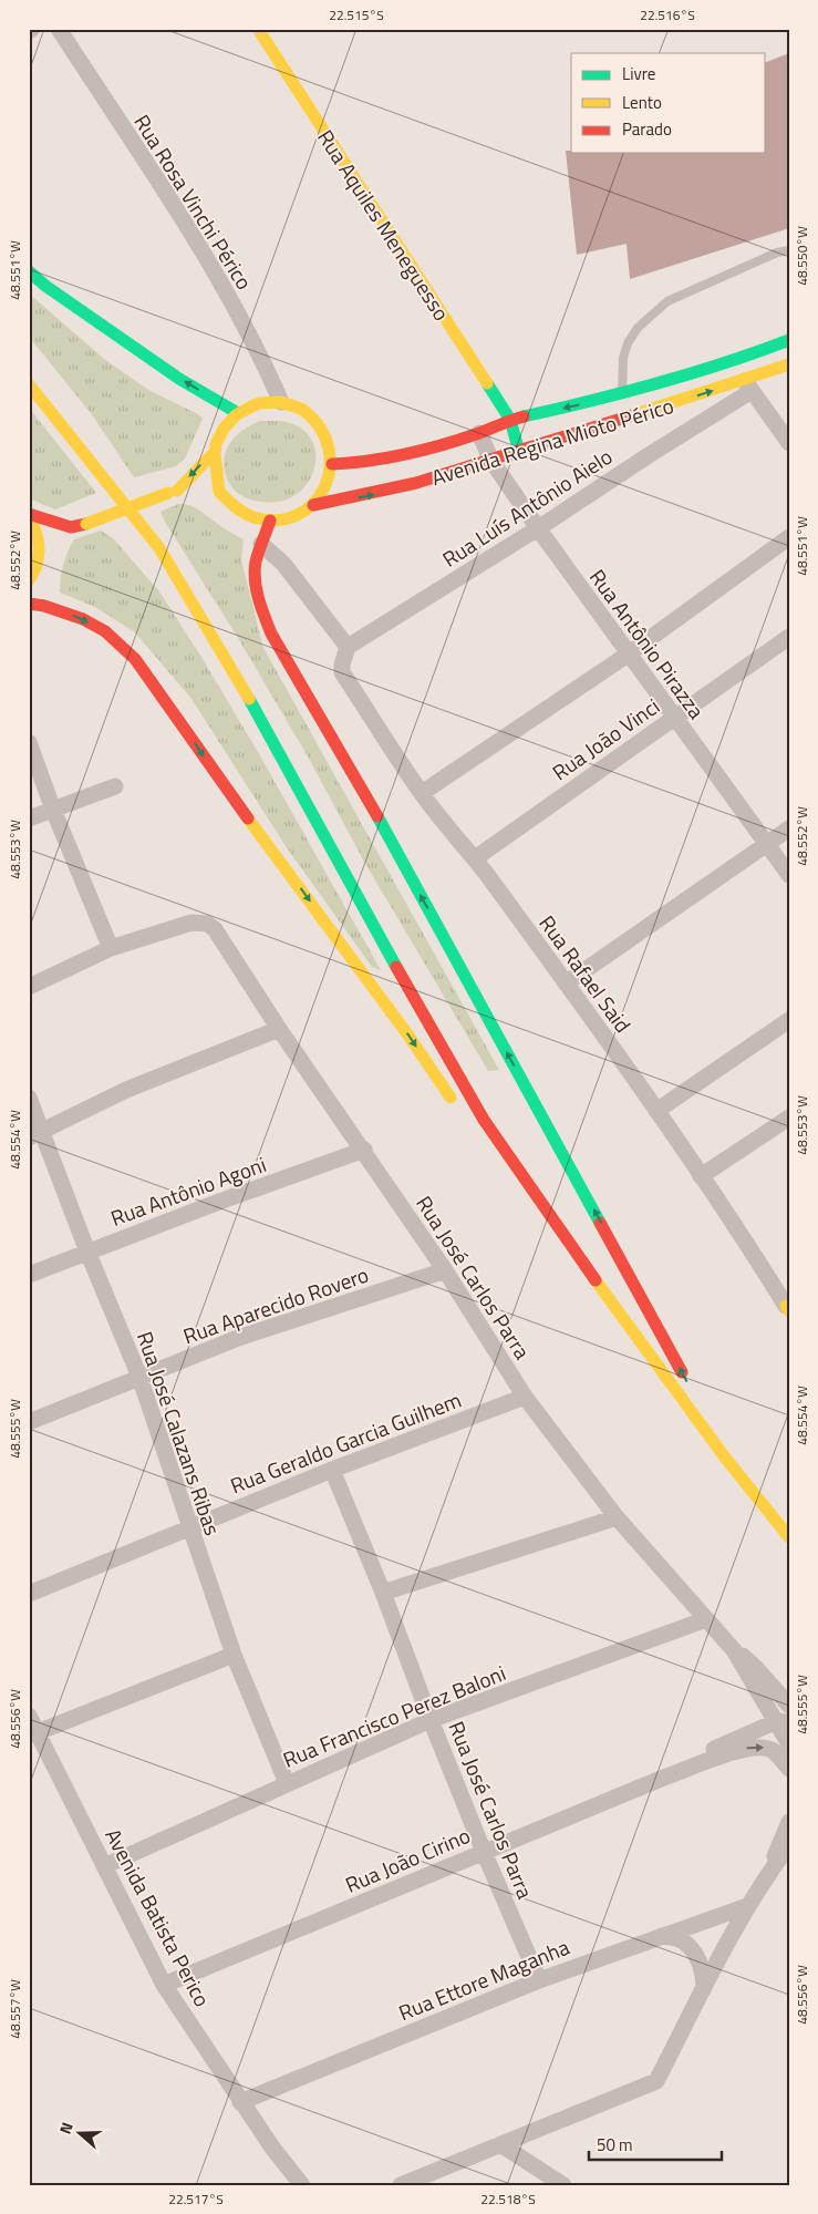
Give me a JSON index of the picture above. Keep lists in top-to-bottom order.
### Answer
{
  "streets": {
    "main road": ["Rua Aquiles Meneguesso", "Avenida Regina Mioto Périco"],
    "street": [
      "Rua Rosa Vinchi Périco",
      "Rua Luís Antônio Aielo",
      "Rua Antônio Pirazza",
      "Rua João Vinci",
      "Rua Rafael Said",
      "Rua Antônio Agoni",
      "Rua José Carlos Parra",
      "Rua Aparecido Rovero",
      "Rua José Calazans Ribas",
      "Rua Geraldo Garcia Guilhem",
      "Rua Francisco Perez Baloni",
      "Rua João Cirino",
      "Avenida Batista Perico",
      "Rua Ettore Maganha"
    ]
  },
  "crossings": [
    ["Rua Rosa Vinchi Périco", "Avenida Regina Mioto Périco"],
    ["Rua Aquiles Meneguesso", "Avenida Regina Mioto Périco"],
    ["Avenida Regina Mioto Périco", "Rua Luís Antônio Aielo"],
    ["Avenida Regina Mioto Périco", "Rua Antônio Pirazza"],
    ["Rua Luís Antônio Aielo", "Rua Antônio Pirazza"],
    ["Rua Luís Antônio Aielo", "Rua Rafael Said"],
    ["Rua Antônio Pirazza", "Rua João Vinci"],
    ["Rua João Vinci", "Rua Rafael Said"],
    ["Rua Antônio Agoni", "Rua José Carlos Parra"],
    ["Rua Antônio Agoni", "Rua José Calazans Ribas"],
    ["Rua José Carlos Parra", "Rua Aparecido Rovero"],
    ["Rua José Carlos Parra", "Rua Geraldo Garcia Guilhem"],
    ["Rua José Carlos Parra", "Rua Francisco Perez Baloni"],
    ["Rua José Carlos Parra", "Rua João Cirino"],
    ["Rua José Carlos Parra", "Rua Ettore Maganha"],
    ["Rua Aparecido Rovero", "Rua José Calazans Ribas"],
    ["Rua José Calazans Ribas", "Rua Geraldo Garcia Guilhem"],
    ["Rua José Calazans Ribas", "Rua Francisco Perez Baloni"],
    ["Rua Francisco Perez Baloni", "Avenida Batista Perico"],
    ["Rua João Cirino", "Avenida Batista Perico"],
    ["Avenida Batista Perico", "Rua Ettore Maganha"]
  ],
  "legend": ["Livre", "Lento", "Parado"],
  "scale_bar": "50 m",
  "north": "left",
  "coordinates": [
    "22.515°S",
    "22.516°S",
    "48.550°W",
    "48.551°W",
    "48.552°W",
    "48.553°W",
    "48.554°W",
    "48.555°W",
    "48.556°W",
    "48.557°W",
    "22.517°S",
    "22.518°S"
  ]
}
